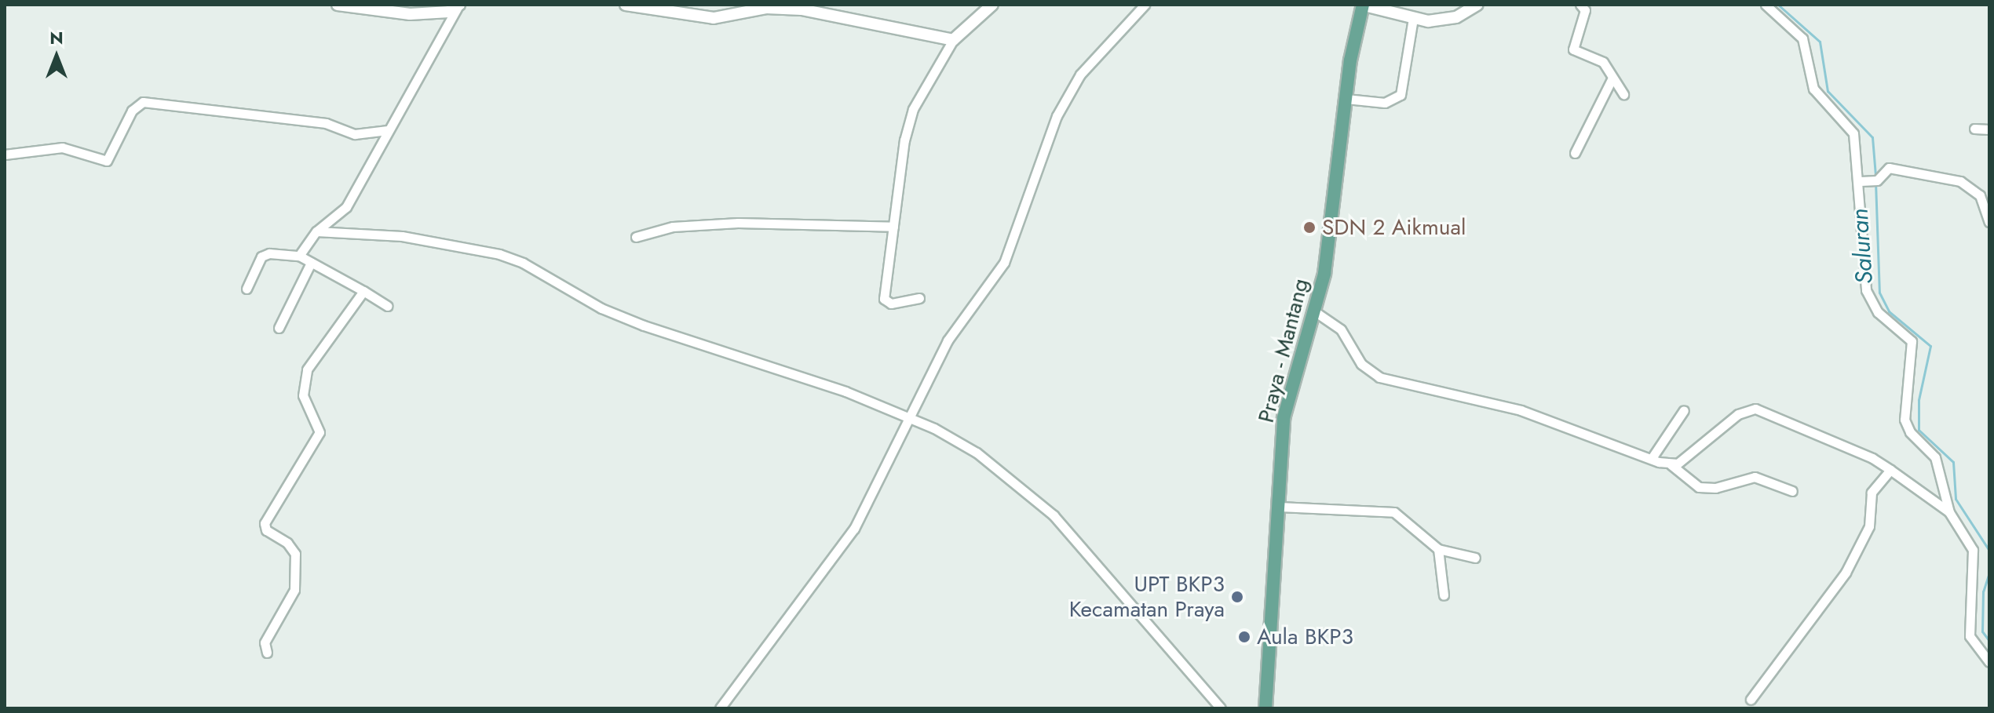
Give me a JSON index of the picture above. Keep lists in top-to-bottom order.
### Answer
{
  "streets": {
    "main road": ["Praya - Mantang"]
  },
  "water": ["Saluran"],
  "places": ["SDN 2 Aikmual", "UPT BKP3 Kecamatan Praya", "Aula BKP3"],
  "north": "top"
}
